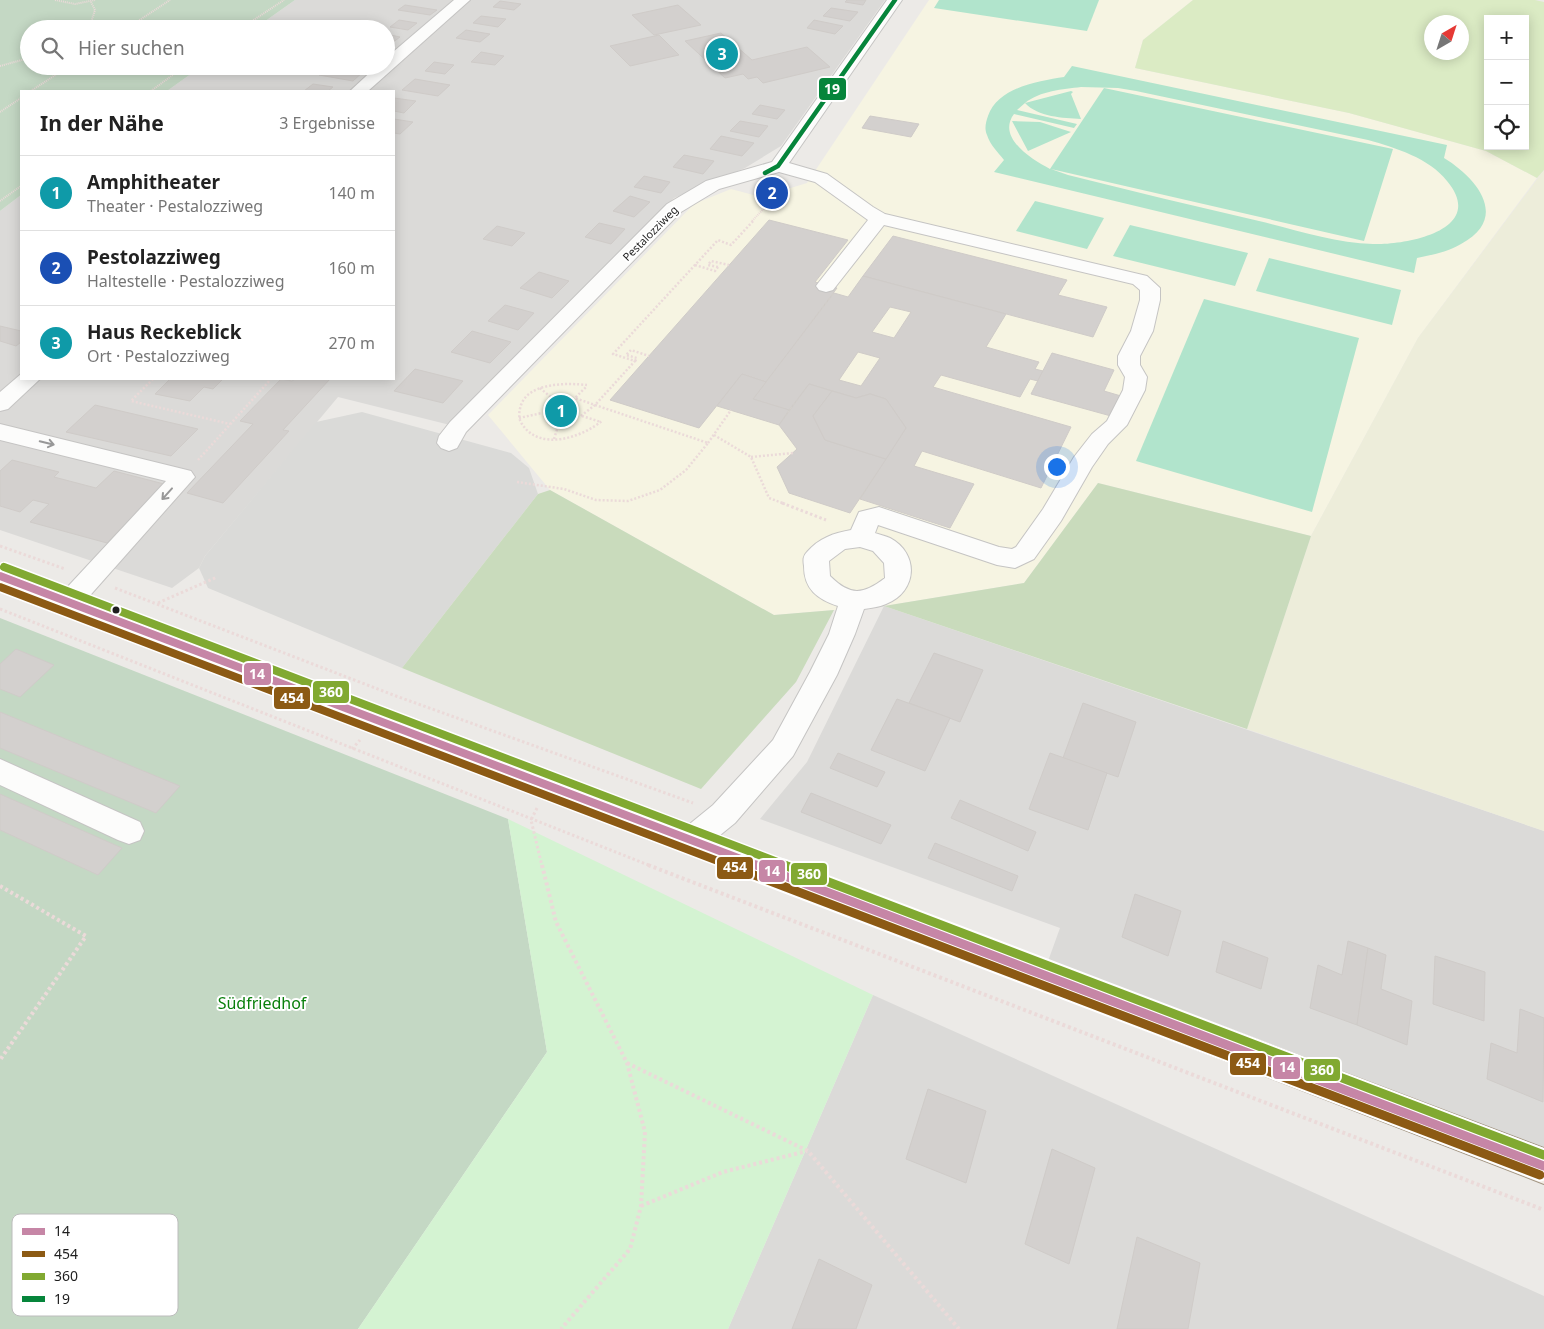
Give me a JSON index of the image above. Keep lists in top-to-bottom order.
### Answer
{
  "streets": {
    "street": ["Pestalozziweg"]
  },
  "parks": ["Südfriedhof"],
  "lines": [
    "transit line 19",
    "transit line 360",
    "transit line 14",
    "transit line 454"
  ],
  "legend": [
    "14",
    "454",
    "360",
    "19"
  ],
  "north": "top right",
  "page": {
    "map_buttons": ["+", "−"],
    "search": "Hier suchen",
    "pins": ["3", "2", "1"],
    "heading": ["In der Nähe", "3 Ergebnisse"],
    "list": [
      {
        "mark": "1",
        "name": "Amphitheater",
        "note": "Theater · Pestalozziweg",
        "value": "140 m"
      },
      {
        "mark": "2",
        "name": "Pestolazziweg",
        "note": "Haltestelle · Pestalozziweg",
        "value": "160 m"
      },
      {
        "mark": "3",
        "name": "Haus Reckeblick",
        "note": "Ort · Pestalozziweg",
        "value": "270 m"
      }
    ]
  }
}
